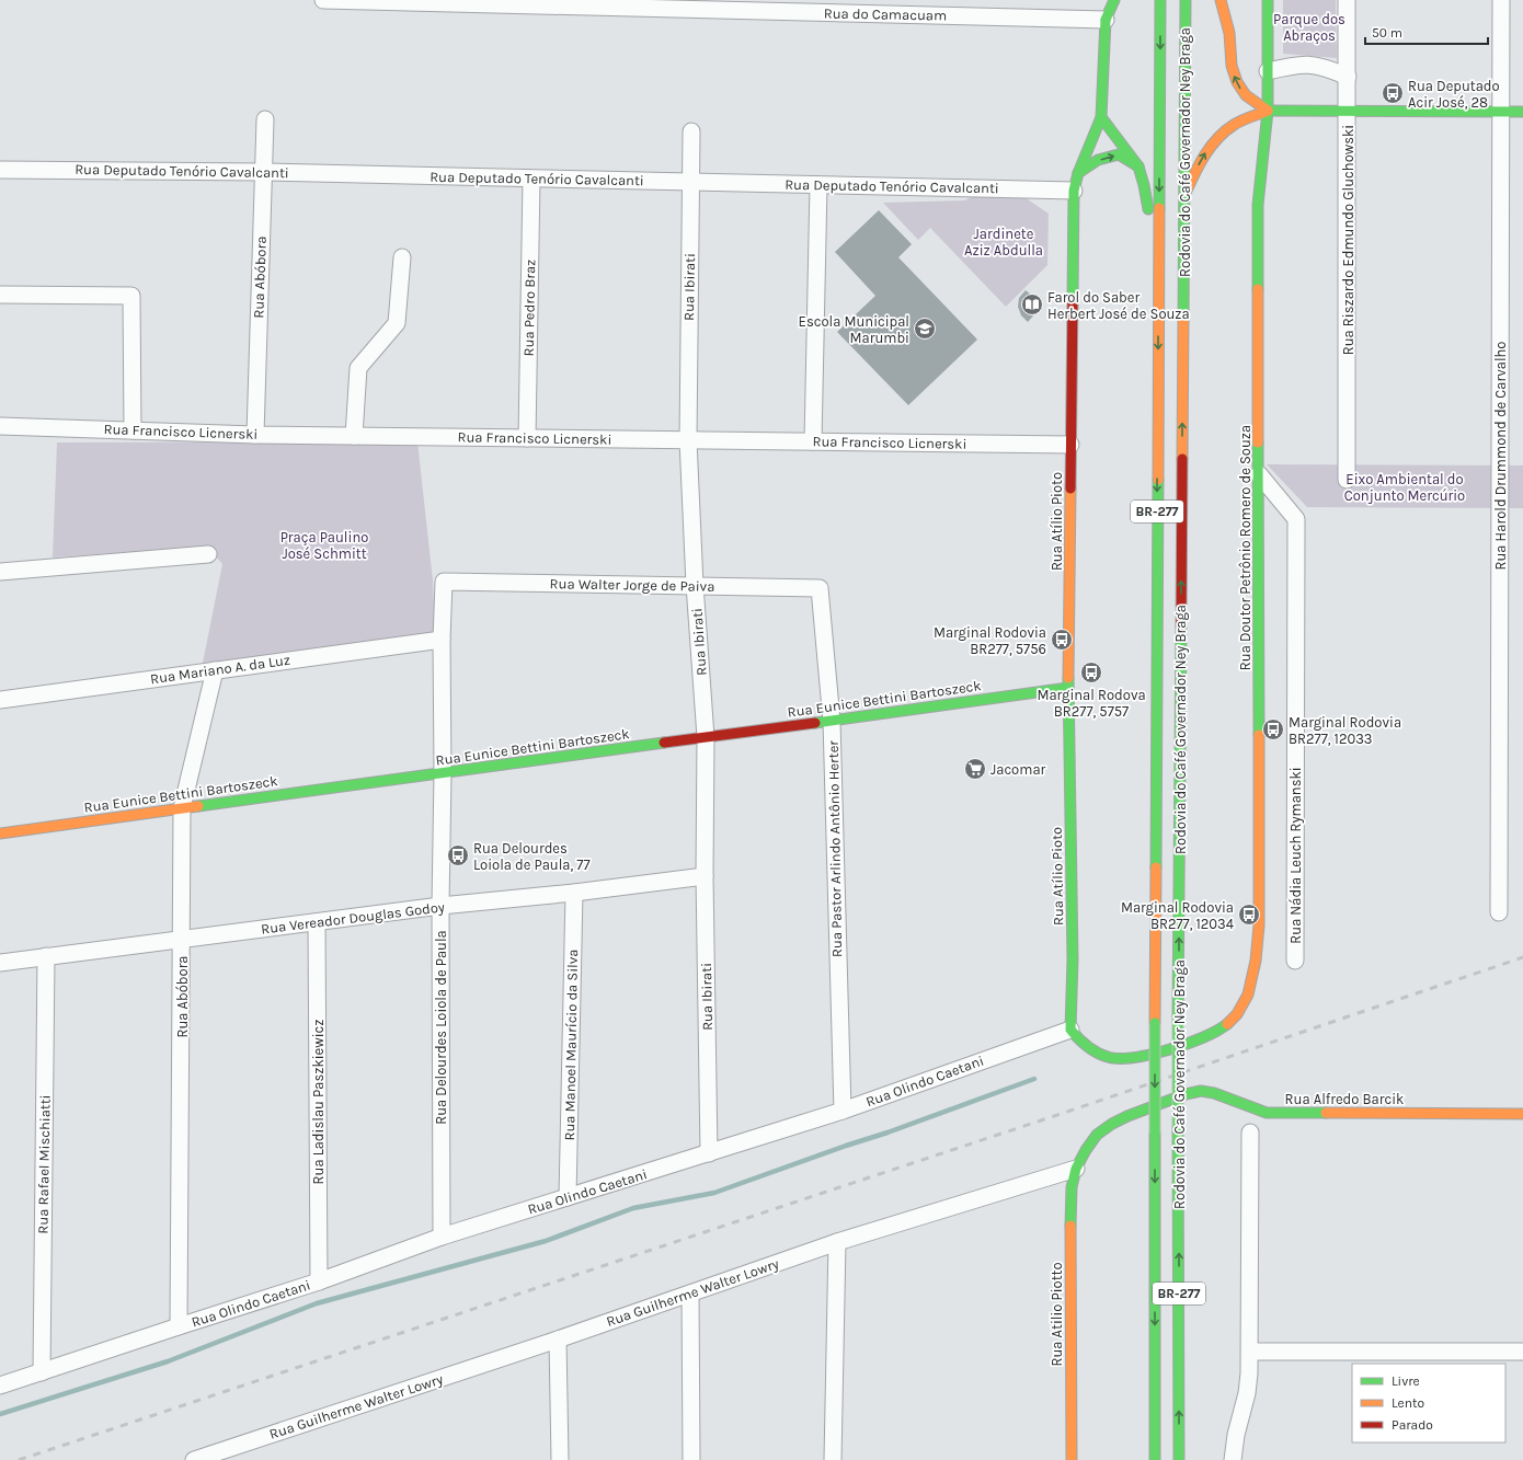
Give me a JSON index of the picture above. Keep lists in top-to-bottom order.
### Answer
{
  "streets": {
    "main road": [
      "Rodovia do Café Governador Ney Braga",
      "BR-277",
      "Rua Atílio Pioto",
      "Rua Doutor Petrônio Romero de Souza",
      "Rua Eunice Bettini Bartoszeck",
      "Rua Alfredo Barcik",
      "Rua Atilio Piotto"
    ],
    "street": [
      "Rua do Camacuam",
      "Rua Deputado Tenório Cavalcanti",
      "Rua Riszardo Edmundo Gluchowski",
      "Rua Abóbora",
      "Rua Ibirati",
      "Rua Pedro Braz",
      "Rua Francisco Licnerski",
      "Rua Harold Drummond de Carvalho",
      "Rua Walter Jorge de Paiva",
      "Rua Mariano A. da Luz",
      "Rua Pastor Arlindo Antônio Herter",
      "Rua Nádia Leuch Rymanski",
      "Rua Vereador Douglas Godoy",
      "Rua Delourdes Loiola de Paula",
      "Rua Manoel Maurício da Silva",
      "Rua Olindo Caetani",
      "Rua Ladislau Paszkiewicz",
      "Rua Rafael Mischiatti",
      "Rua Guilherme Walter Lowry"
    ]
  },
  "crossings": [
    ["Rua do Camacuam", "Rua Atílio Pioto"],
    ["Rua Deputado Tenório Cavalcanti", "Rua Abóbora"],
    ["Rua Deputado Tenório Cavalcanti", "Rua Ibirati"],
    ["Rua Deputado Tenório Cavalcanti", "Rua Pedro Braz"],
    ["Rua Deputado Tenório Cavalcanti", "Rua Atílio Pioto"],
    ["Rua Abóbora", "Rua Francisco Licnerski"],
    ["Rua Abóbora", "Rua Mariano A. da Luz"],
    ["Rua Abóbora", "Rua Eunice Bettini Bartoszeck"],
    ["Rua Abóbora", "Rua Vereador Douglas Godoy"],
    ["Rua Abóbora", "Rua Olindo Caetani"],
    ["Rua Ibirati", "Rua Francisco Licnerski"],
    ["Rua Ibirati", "Rua Walter Jorge de Paiva"],
    ["Rua Ibirati", "Rua Eunice Bettini Bartoszeck"],
    ["Rua Ibirati", "Rua Vereador Douglas Godoy"],
    ["Rua Ibirati", "Rua Olindo Caetani"],
    ["Rua Pedro Braz", "Rua Francisco Licnerski"],
    ["Rua Francisco Licnerski", "Rua Atílio Pioto"],
    ["Rua Atílio Pioto", "Rua Doutor Petrônio Romero de Souza"],
    ["Rua Atílio Pioto", "Rua Eunice Bettini Bartoszeck"],
    ["Rua Atílio Pioto", "Rua Olindo Caetani"],
    ["Rua Doutor Petrônio Romero de Souza", "Rua Nádia Leuch Rymanski"],
    ["Rua Doutor Petrônio Romero de Souza", "Rua Olindo Caetani"],
    ["Rua Walter Jorge de Paiva", "Rua Pastor Arlindo Antônio Herter"],
    ["Rua Walter Jorge de Paiva", "Rua Delourdes Loiola de Paula"],
    ["Rua Mariano A. da Luz", "Rua Delourdes Loiola de Paula"],
    ["Rua Eunice Bettini Bartoszeck", "Rua Pastor Arlindo Antônio Herter"],
    ["Rua Eunice Bettini Bartoszeck", "Rua Delourdes Loiola de Paula"],
    ["Rua Pastor Arlindo Antônio Herter", "Rua Olindo Caetani"],
    ["Rua Vereador Douglas Godoy", "Rua Delourdes Loiola de Paula"],
    ["Rua Vereador Douglas Godoy", "Rua Manoel Maurício da Silva"],
    ["Rua Vereador Douglas Godoy", "Rua Ladislau Paszkiewicz"],
    ["Rua Vereador Douglas Godoy", "Rua Rafael Mischiatti"],
    ["Rua Delourdes Loiola de Paula", "Rua Olindo Caetani"],
    ["Rua Manoel Maurício da Silva", "Rua Olindo Caetani"],
    ["Rua Olindo Caetani", "Rua Ladislau Paszkiewicz"],
    ["Rua Olindo Caetani", "Rua Rafael Mischiatti"],
    ["Rua Alfredo Barcik", "Rua Guilherme Walter Lowry"],
    ["Rua Alfredo Barcik", "Rua Atilio Piotto"],
    ["Rua Guilherme Walter Lowry", "Rua Atilio Piotto"]
  ],
  "parks": [
    "Parque dos Abraços",
    "Jardinete Aziz Abdulla",
    "Eixo Ambiental do Conjunto Mercúrio",
    "Praça Paulino José Schmitt"
  ],
  "places": {
    "bus stop": [
      "Rua Deputado Acir José, 28",
      "Marginal Rodovia BR277, 5756",
      "Marginal Rodova BR277, 5757",
      "Marginal Rodovia BR277, 12033",
      "Rua Delourdes Loiola de Paula, 77",
      "Marginal Rodovia BR277, 12034"
    ],
    "library": ["Farol do Saber Herbert José de Souza"],
    "school or university": ["Escola Municipal Marumbi"],
    "supermarket": ["Jacomar"]
  },
  "legend": ["Livre", "Lento", "Parado"],
  "scale_bar": "50 m"
}
